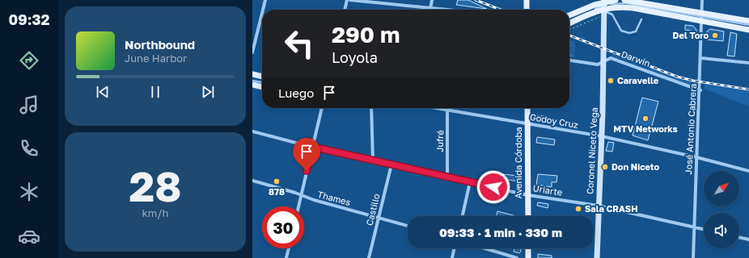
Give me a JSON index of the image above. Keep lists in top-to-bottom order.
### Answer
{
  "streets": {
    "main road": ["Avenida Córdoba"],
    "street": [
      "Darwin",
      "Godoy Cruz",
      "José Antonio Cabrera",
      "Jufré",
      "Coronel Niceto Vega",
      "Uriarte",
      "Thames",
      "Castillo"
    ]
  },
  "crossings": [
    ["Darwin", "José Antonio Cabrera"],
    ["Darwin", "Coronel Niceto Vega"],
    ["Godoy Cruz", "José Antonio Cabrera"],
    ["Godoy Cruz", "Jufré"],
    ["Godoy Cruz", "Coronel Niceto Vega"],
    ["Godoy Cruz", "Avenida Córdoba"],
    ["José Antonio Cabrera", "Uriarte"],
    ["Jufré", "Uriarte"],
    ["Coronel Niceto Vega", "Uriarte"],
    ["Avenida Córdoba", "Uriarte"],
    ["Uriarte", "Castillo"],
    ["Thames", "Castillo"]
  ],
  "places": [
    "Del Toro",
    "Caravelle",
    "MTV Networks",
    "Don Niceto",
    "878",
    "Sala CRASH"
  ],
  "north": "top right",
  "page": {
    "tabs": "09:32",
    "turn": ["290 m", "Loyola"],
    "song": ["Northbound", "June Harbor"],
    "then": "Luego",
    "tile": ["28", "km/h"],
    "limit": "30",
    "trip": "09:33 · 1 min · 330 m"
  }
}
